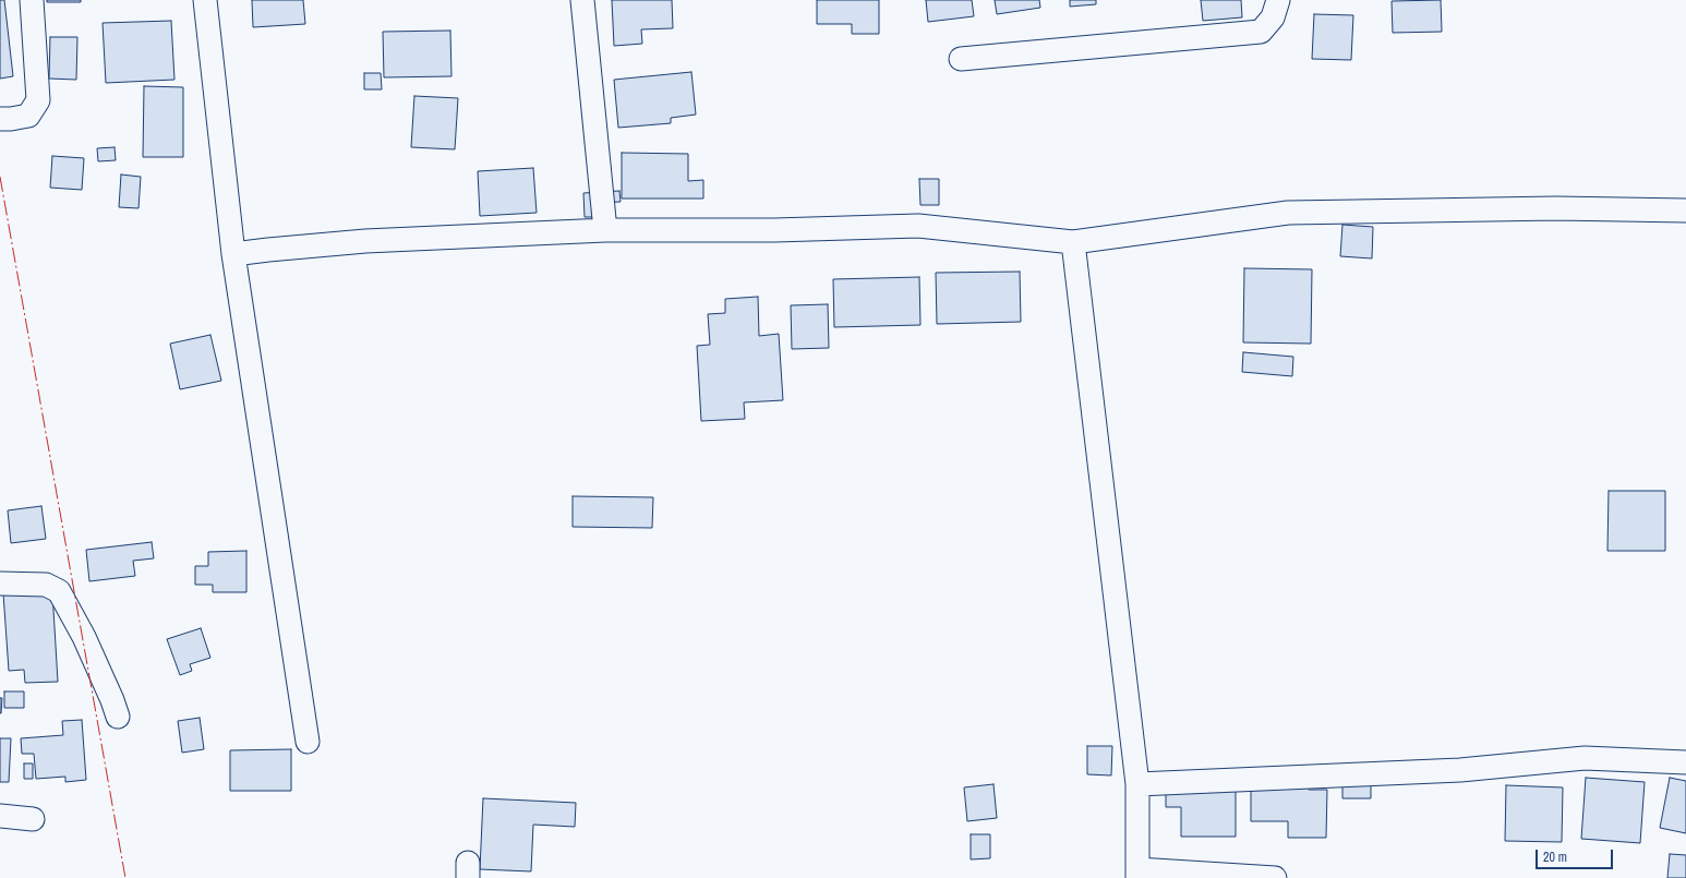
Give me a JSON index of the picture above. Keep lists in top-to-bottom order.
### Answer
{
  "scale_bar": "20 m"
}
